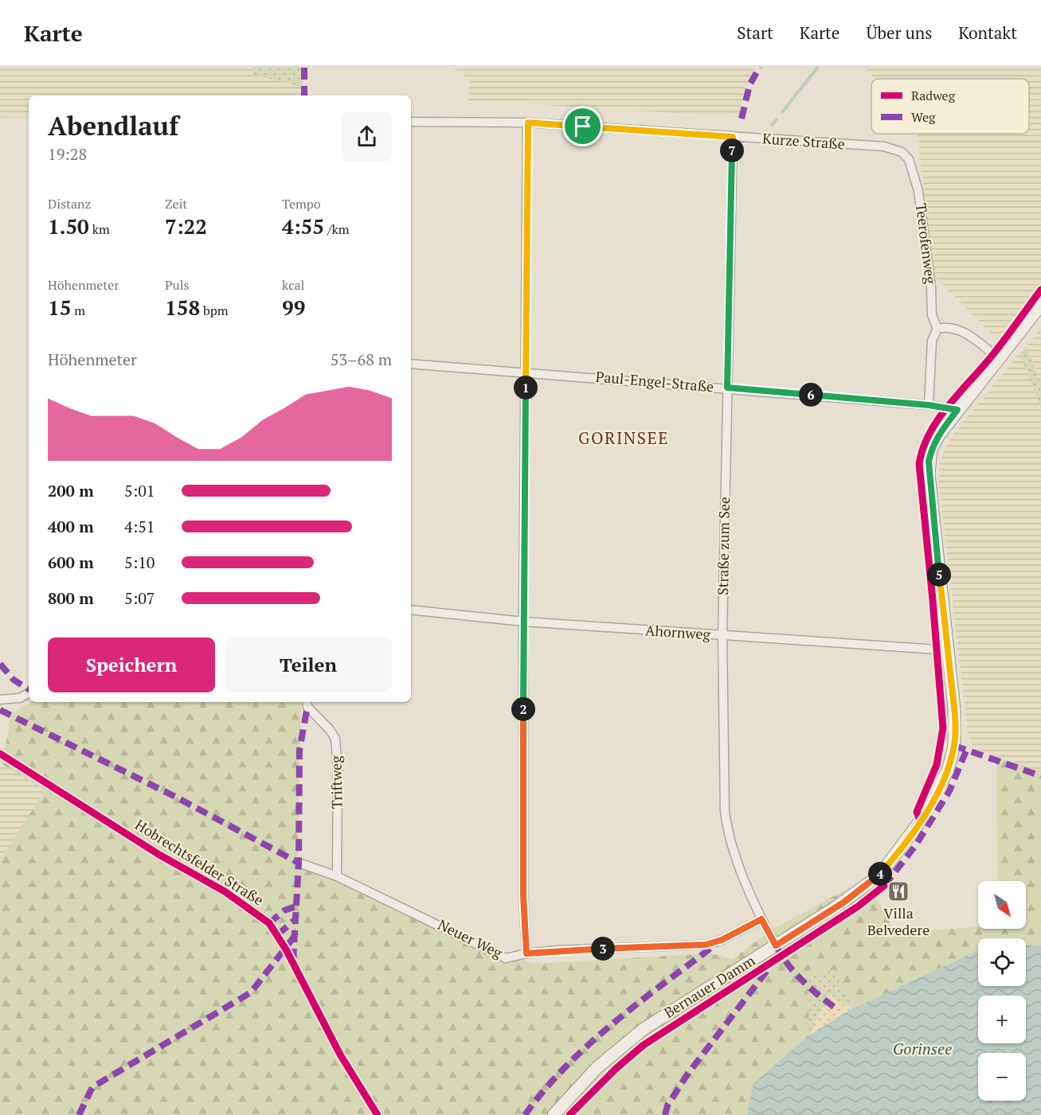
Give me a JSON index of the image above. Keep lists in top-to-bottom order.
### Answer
{
  "streets": {
    "main road": ["Bernauer Damm"],
    "street": [
      "Kurze Straße",
      "Teerofenweg",
      "Paul-Engel-Straße",
      "Straße zum See",
      "Ahornweg",
      "Triftweg",
      "Hobrechtsfelder Straße",
      "Neuer Weg"
    ]
  },
  "crossings": [
    ["Kurze Straße", "Teerofenweg"],
    ["Kurze Straße", "Straße zum See"],
    ["Teerofenweg", "Paul-Engel-Straße"],
    ["Paul-Engel-Straße", "Straße zum See"],
    ["Paul-Engel-Straße", "Bernauer Damm"],
    ["Straße zum See", "Ahornweg"],
    ["Straße zum See", "Neuer Weg"],
    ["Straße zum See", "Bernauer Damm"],
    ["Ahornweg", "Bernauer Damm"],
    ["Triftweg", "Neuer Weg"]
  ],
  "districts": ["GORINSEE"],
  "water": ["Gorinsee"],
  "places": {
    "restaurant": ["Villa Belvedere"]
  },
  "legend": ["Radweg", "Weg"],
  "north": "bottom right",
  "page": {
    "header": "Karte",
    "nav": [
      "Start",
      "Karte",
      "Über uns",
      "Kontakt"
    ],
    "heading": ["Abendlauf", "19:28"],
    "pins": [
      "7",
      "1",
      "6",
      "5",
      "2",
      "4",
      "3"
    ],
    "stats": [
      ["Distanz", "1.50 km"],
      ["Zeit", "7:22"],
      ["Tempo", "4:55 /km"],
      ["Höhenmeter", "15 m"],
      ["Puls", "158 bpm"],
      ["kcal", "99"]
    ],
    "chart": ["Höhenmeter", "53–68 m"],
    "list": [
      {
        "name": "200 m",
        "note": "5:01"
      },
      {
        "name": "400 m",
        "note": "4:51"
      },
      {
        "name": "600 m",
        "note": "5:10"
      },
      {
        "name": "800 m",
        "note": "5:07"
      }
    ],
    "buttons": ["Speichern", "Teilen"],
    "map_buttons": ["+", "−"]
  }
}
